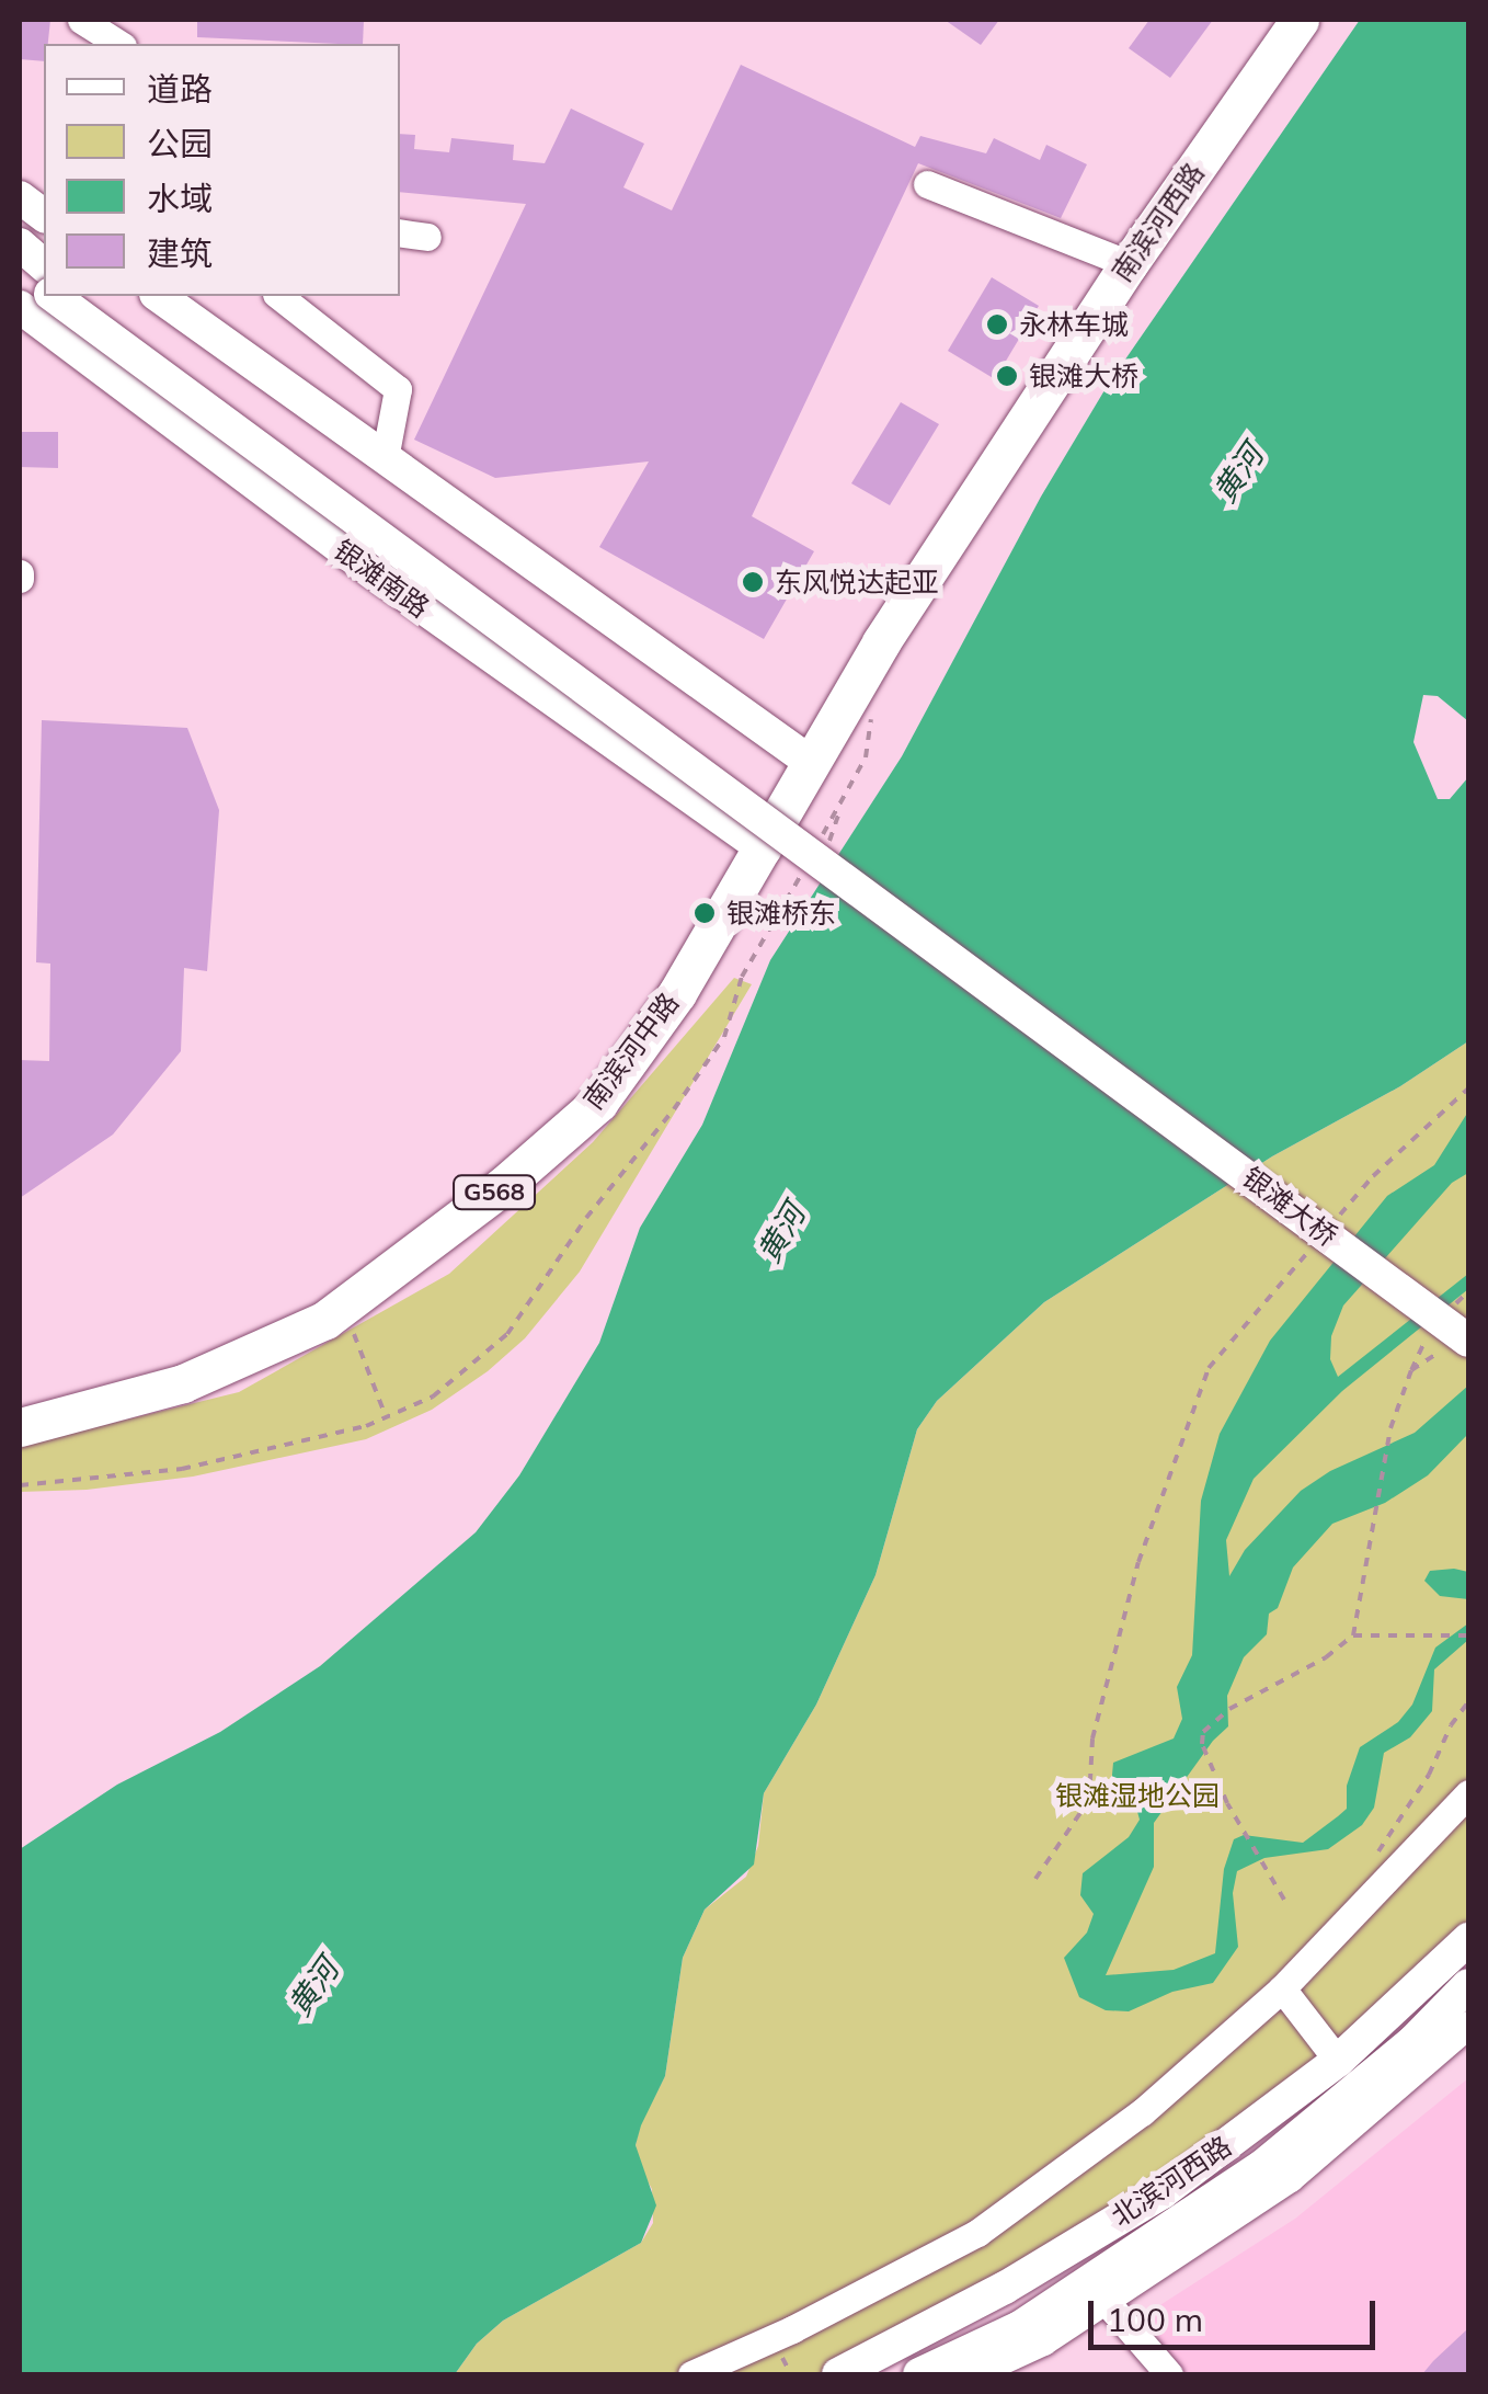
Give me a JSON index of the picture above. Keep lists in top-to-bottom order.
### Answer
{
  "streets": {
    "highway": ["南滨河西路", "南滨河中路", "G568"],
    "main road": ["银滩南路", "银滩大桥", "北滨河西路"]
  },
  "crossings": [
    ["南滨河西路", "南滨河中路"],
    ["银滩南路", "南滨河中路"]
  ],
  "water": ["黄河"],
  "parks": ["银滩湿地公园"],
  "places": [
    "永林车城",
    "银滩大桥",
    "东风悦达起亚",
    "银滩桥东"
  ],
  "legend": [
    "道路",
    "公园",
    "水域",
    "建筑"
  ],
  "scale_bar": "100 m"
}
